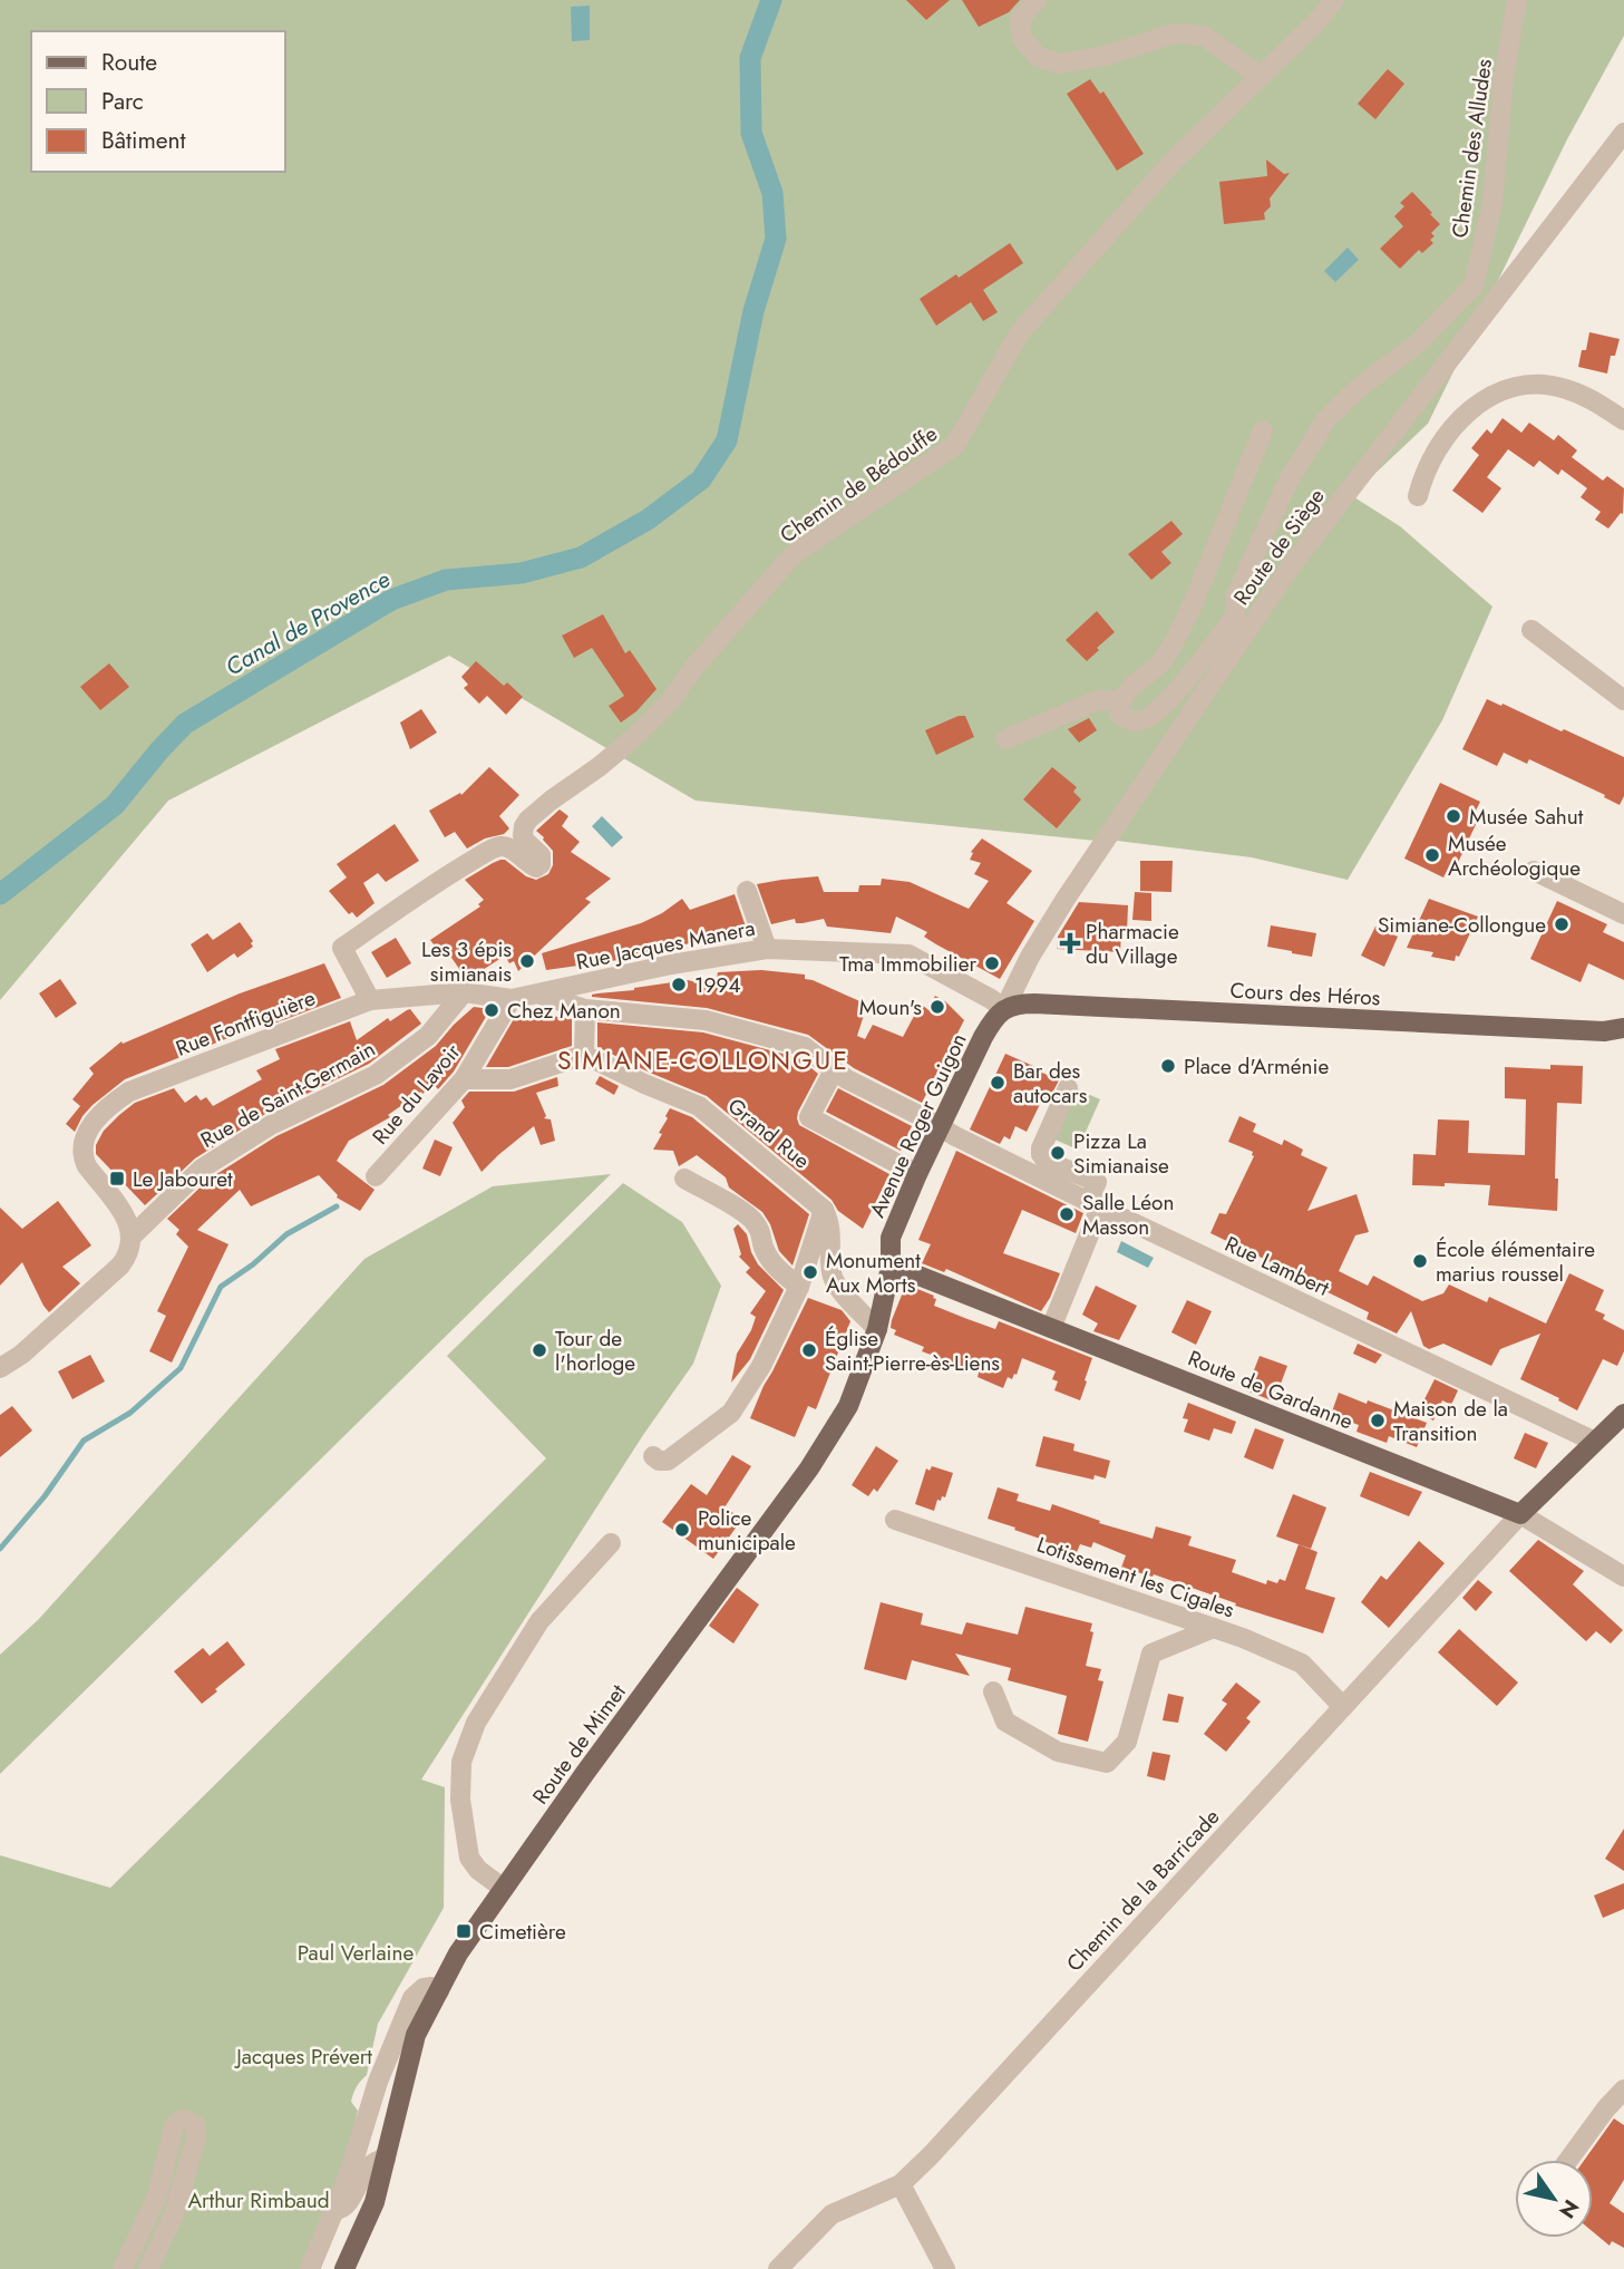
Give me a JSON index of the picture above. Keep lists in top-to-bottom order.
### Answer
{
  "streets": {
    "main road": [
      "Cours des Héros",
      "Avenue Roger Guigon",
      "Route de Gardanne",
      "Route de Mimet"
    ],
    "street": [
      "Chemin des Alludes",
      "Chemin de Bédouffe",
      "Route de Siège",
      "Rue Jacques Manera",
      "Rue Fontfiguière",
      "Rue de Saint-Germain",
      "Rue du Lavoir",
      "Grand Rue",
      "Rue Lambert",
      "Lotissement les Cigales",
      "Chemin de la Barricade"
    ]
  },
  "crossings": [
    ["Chemin des Alludes", "Route de Siège"],
    ["Chemin de Bédouffe", "Rue Fontfiguière"],
    ["Route de Siège", "Rue Jacques Manera"],
    ["Route de Siège", "Cours des Héros"],
    ["Route de Siège", "Avenue Roger Guigon"],
    ["Rue Jacques Manera", "Cours des Héros"],
    ["Rue Jacques Manera", "Rue Fontfiguière"],
    ["Rue Jacques Manera", "Rue de Saint-Germain"],
    ["Rue Jacques Manera", "Rue du Lavoir"],
    ["Rue Jacques Manera", "Avenue Roger Guigon"],
    ["Rue Jacques Manera", "Rue Lambert"],
    ["Cours des Héros", "Avenue Roger Guigon"],
    ["Rue Fontfiguière", "Rue de Saint-Germain"],
    ["Avenue Roger Guigon", "Rue Lambert"],
    ["Avenue Roger Guigon", "Route de Gardanne"],
    ["Avenue Roger Guigon", "Route de Mimet"],
    ["Route de Gardanne", "Route de Mimet"],
    ["Route de Gardanne", "Chemin de la Barricade"],
    ["Lotissement les Cigales", "Chemin de la Barricade"]
  ],
  "districts": ["SIMIANE-COLLONGUE"],
  "water": ["Canal de Provence"],
  "parks": ["Paul Verlaine", "Jacques Prévert", "Arthur Rimbaud"],
  "places": {
    "other": [
      "Musée Sahut",
      "Musée Archéologique",
      "Simiane-Collongue",
      "Les 3 épis simianais",
      "Tma Immobilier",
      "1994",
      "Moun's",
      "Chez Manon",
      "Place d'Arménie",
      "Bar des autocars",
      "Pizza La Simianaise",
      "Salle Léon Masson",
      "École élémentaire marius roussel",
      "Monument Aux Morts",
      "Tour de l'horloge",
      "Église Saint-Pierre-ès-Liens",
      "Maison de la Transition",
      "Police municipale"
    ],
    "health": ["Pharmacie du Village"],
    "transit": ["Le Jabouret", "Cimetière"]
  },
  "legend": ["Route", "Parc", "Bâtiment"],
  "north": "bottom right"
}
